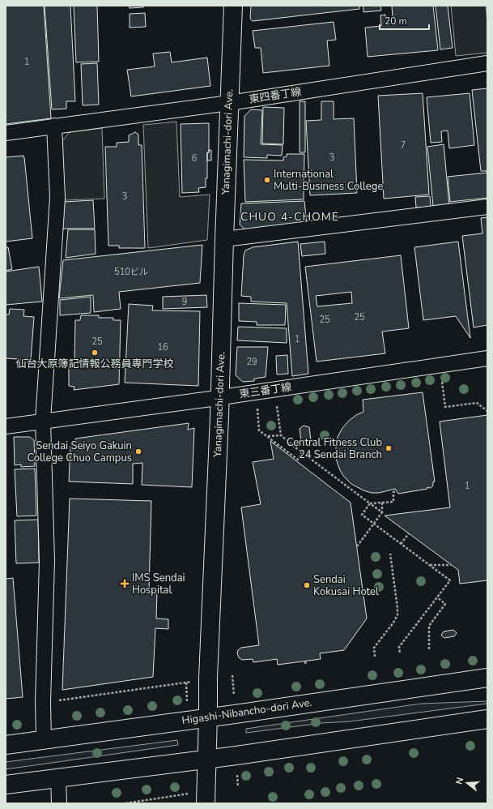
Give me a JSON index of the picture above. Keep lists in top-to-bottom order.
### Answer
{
  "streets": {
    "main road": ["Yanagimachi-dori Ave.", "Higashi-Nibancho-dori Ave."],
    "street": ["東四番丁線", "東三番丁線"]
  },
  "crossings": [
    ["東四番丁線", "Yanagimachi-dori Ave."],
    ["Yanagimachi-dori Ave.", "東三番丁線"],
    ["Yanagimachi-dori Ave.", "Higashi-Nibancho-dori Ave."]
  ],
  "districts": ["CHUO 4-CHOME"],
  "places": {
    "other": [
      "International Multi-Business College",
      "仙台大原簿記情報公務員専門学校",
      "Central Fitness Club 24 Sendai Branch",
      "Sendai Seiyo Gakuin College Chuo Campus",
      "Sendai Kokusai Hotel"
    ],
    "health": ["IMS Sendai Hospital"]
  },
  "house_numbers": [
    "1",
    "7",
    "3",
    "6",
    "3",
    "510ビル",
    "9",
    "25",
    "25",
    "1",
    "25",
    "16",
    "29",
    "1"
  ],
  "scale_bar": "20 m",
  "north": "left"
}
